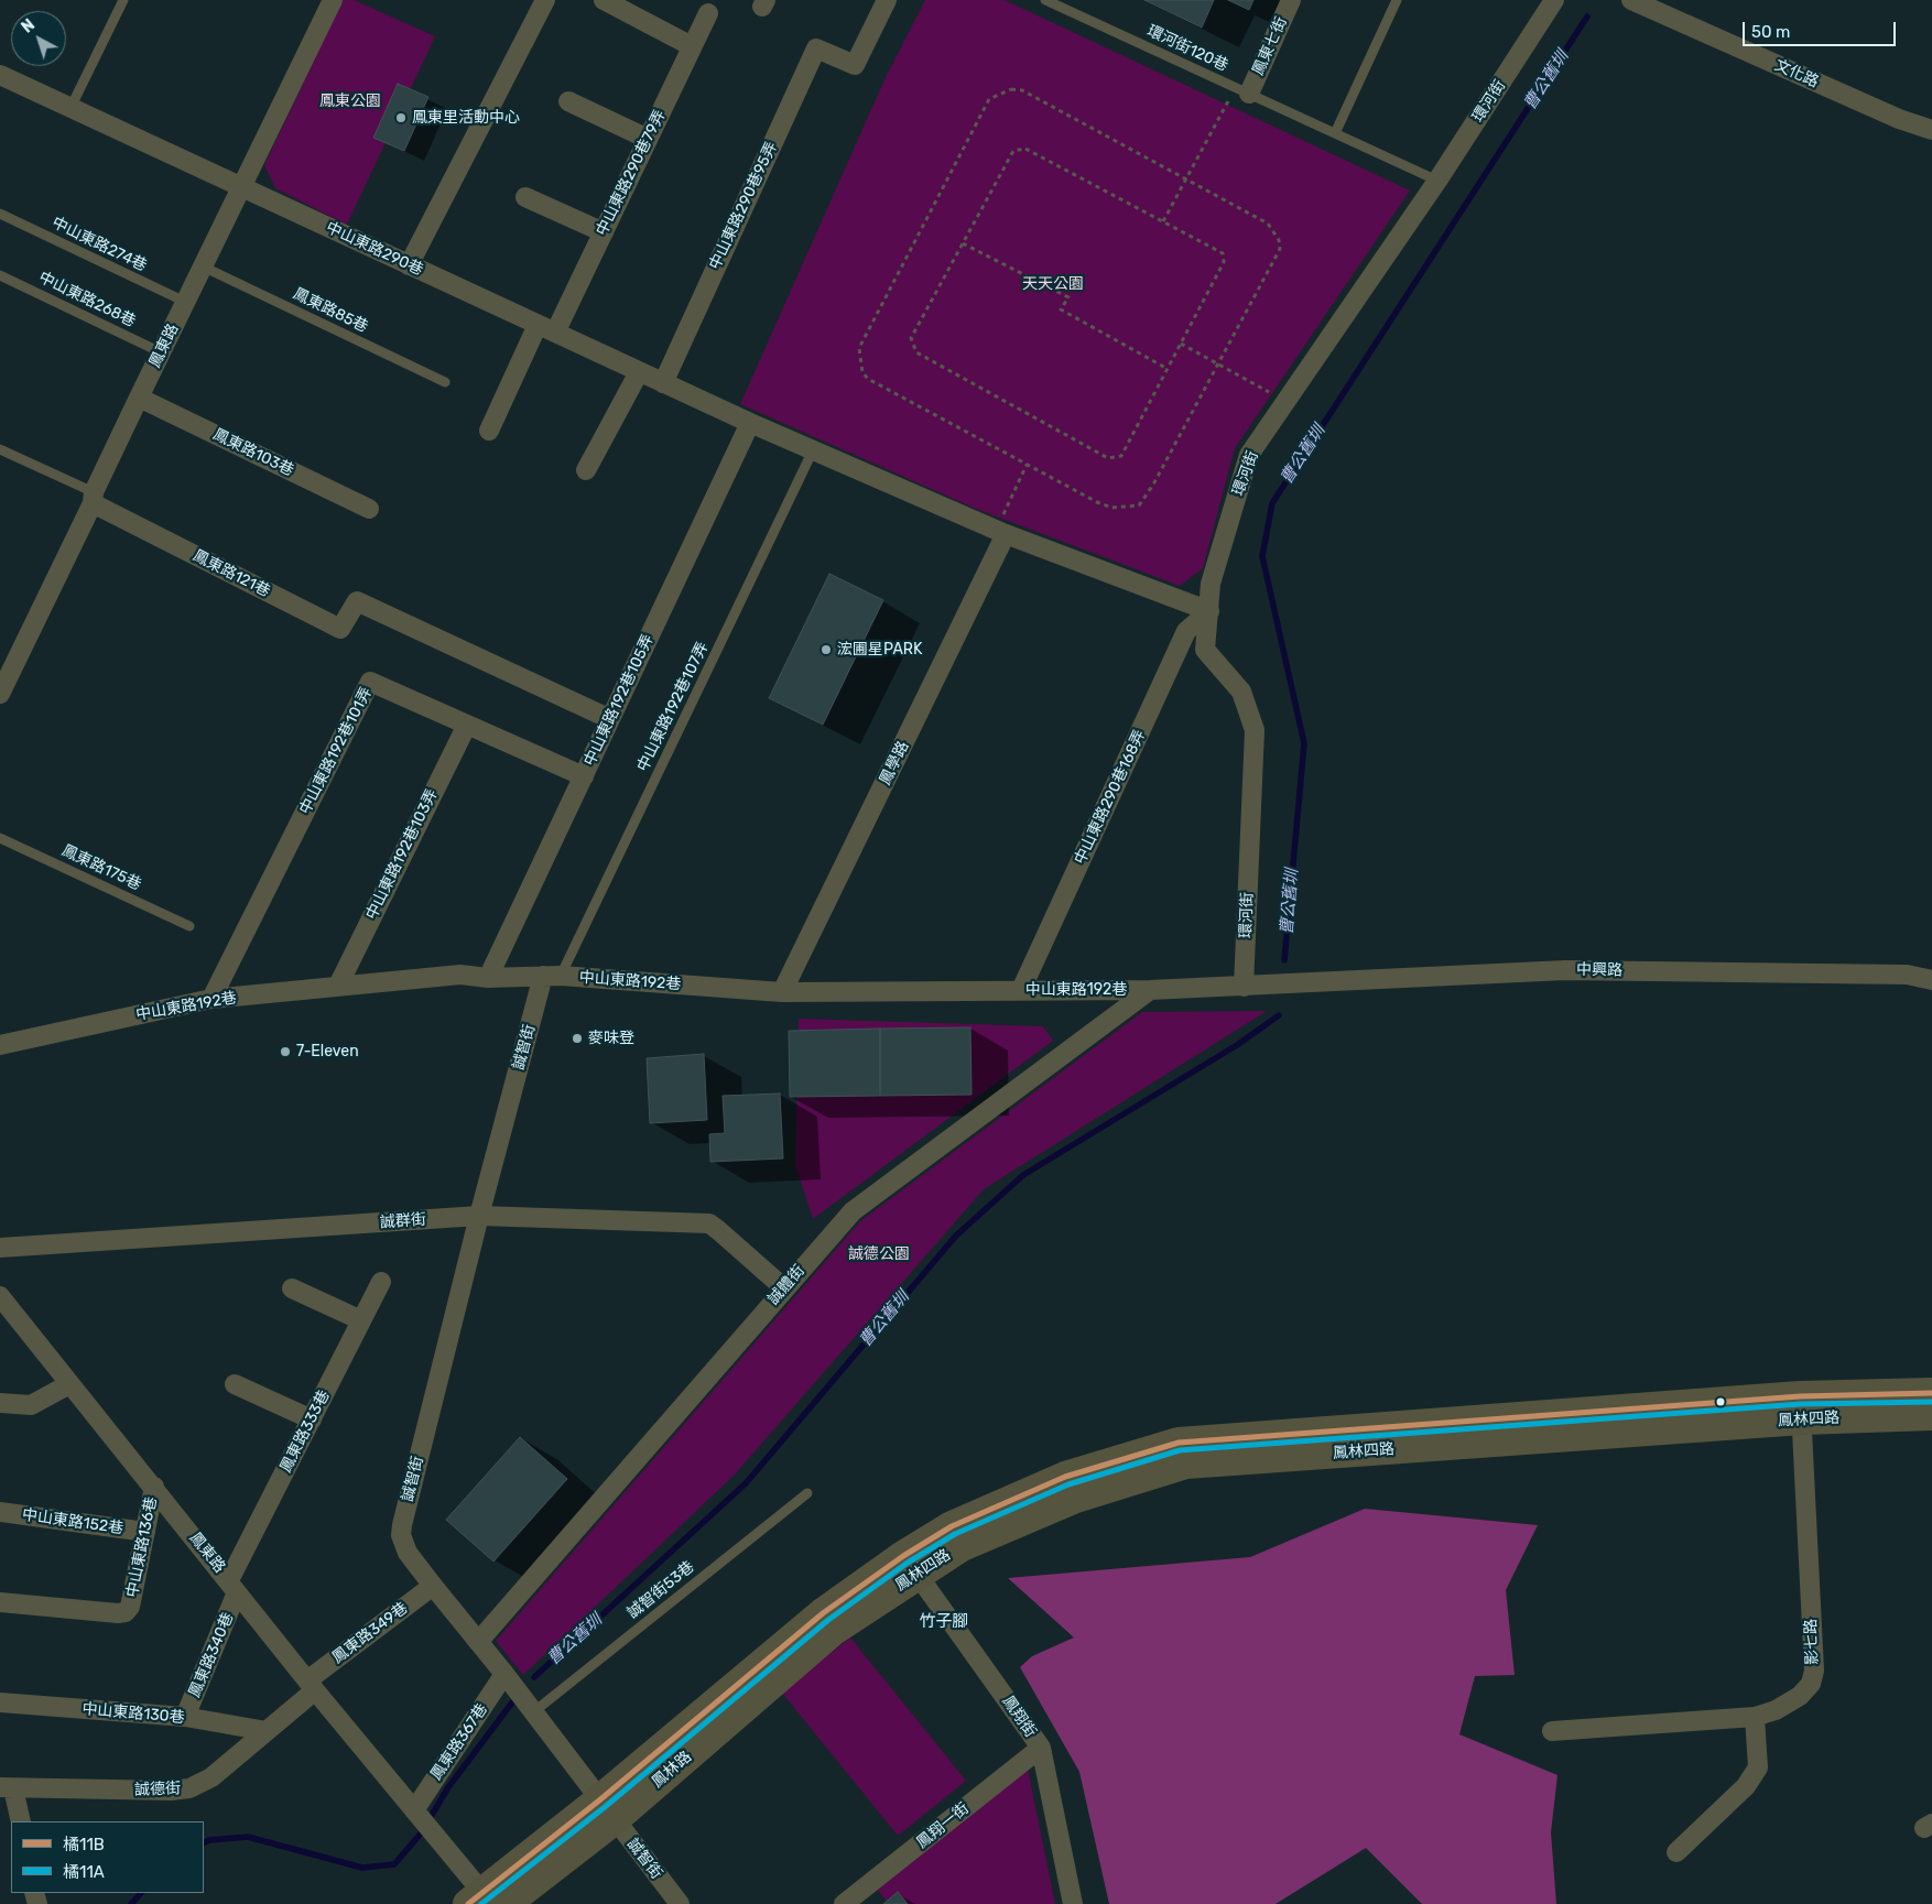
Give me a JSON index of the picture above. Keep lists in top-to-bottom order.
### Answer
{
  "streets": {
    "main road": ["鳳林四路", "鳳林路"],
    "street": [
      "鳳東七街",
      "文化路",
      "環河街",
      "中山東路290巷79弄",
      "中山東路290巷95弄",
      "中山東路290巷",
      "鳳東路",
      "鳳東路103巷",
      "鳳東路121巷",
      "中山東路192巷105弄",
      "中山東路192巷101弄",
      "鳳學路",
      "中山東路290巷168弄",
      "中山東路192巷103弄",
      "中興路",
      "中山東路192巷",
      "誠智街",
      "誠群街",
      "誠體街",
      "鳳東路333巷",
      "中山東路152巷",
      "中山東路136巷",
      "鳳東路349巷",
      "影七路",
      "鳳東路340巷",
      "中山東路130巷",
      "鳳翔街",
      "鳳東路367巷",
      "誠德街",
      "鳳翔一街"
    ],
    "lane": [
      "環河街120巷",
      "中山東路274巷",
      "中山東路268巷",
      "鳳東路85巷",
      "中山東路192巷107弄",
      "鳳東路175巷",
      "誠智街53巷"
    ]
  },
  "crossings": [
    ["鳳東七街", "環河街120巷"],
    ["環河街120巷", "環河街"],
    ["環河街", "中山東路290巷"],
    ["環河街", "中山東路290巷168弄"],
    ["環河街", "中山東路192巷"],
    ["中山東路290巷79弄", "中山東路290巷"],
    ["中山東路290巷95弄", "中山東路290巷"],
    ["中山東路274巷", "鳳東路"],
    ["中山東路290巷", "鳳東路"],
    ["中山東路290巷", "中山東路192巷105弄"],
    ["中山東路290巷", "中山東路192巷107弄"],
    ["中山東路290巷", "鳳學路"],
    ["中山東路290巷", "中山東路290巷168弄"],
    ["中山東路268巷", "鳳東路"],
    ["鳳東路85巷", "鳳東路"],
    ["鳳東路", "鳳東路103巷"],
    ["鳳東路", "鳳東路121巷"],
    ["鳳東路", "鳳東路333巷"],
    ["鳳東路", "中山東路136巷"],
    ["鳳東路", "鳳東路349巷"],
    ["鳳東路", "鳳東路340巷"],
    ["鳳東路", "鳳東路367巷"],
    ["鳳東路", "鳳林路"],
    ["鳳東路", "誠德街"],
    ["鳳東路121巷", "中山東路192巷105弄"],
    ["中山東路192巷105弄", "中山東路192巷101弄"],
    ["中山東路192巷105弄", "中山東路192巷"],
    ["中山東路192巷107弄", "中山東路192巷"],
    ["中山東路192巷107弄", "誠智街"],
    ["中山東路192巷101弄", "中山東路192巷103弄"],
    ["中山東路192巷101弄", "中山東路192巷"],
    ["鳳學路", "中山東路192巷"],
    ["中山東路290巷168弄", "中山東路192巷"],
    ["中山東路192巷103弄", "中山東路192巷"],
    ["中興路", "中山東路192巷"],
    ["中山東路192巷", "誠智街"],
    ["中山東路192巷", "誠體街"],
    ["誠智街", "誠群街"],
    ["誠智街", "誠體街"],
    ["誠智街", "誠智街53巷"],
    ["誠智街", "鳳東路349巷"],
    ["誠智街", "鳳東路367巷"],
    ["誠智街", "鳳林路"],
    ["誠群街", "誠體街"],
    ["鳳林四路", "影七路"],
    ["鳳林四路", "鳳翔街"],
    ["鳳林四路", "鳳林路"],
    ["鳳東路333巷", "鳳東路340巷"],
    ["中山東路152巷", "中山東路136巷"],
    ["鳳東路349巷", "誠德街"],
    ["鳳東路340巷", "中山東路130巷"],
    ["中山東路130巷", "誠德街"],
    ["鳳翔街", "鳳翔一街"]
  ],
  "districts": ["竹子腳"],
  "water": ["曹公舊圳"],
  "parks": ["鳳東公園", "天天公園", "誠德公園"],
  "places": [
    "鳳東里活動中心",
    "浤圃星PARK",
    "麥味登",
    "7-Eleven"
  ],
  "lines": ["transit line 橘11B", "transit line 橘11A"],
  "legend": ["橘11B", "橘11A"],
  "scale_bar": "50 m",
  "north": "top left"
}
